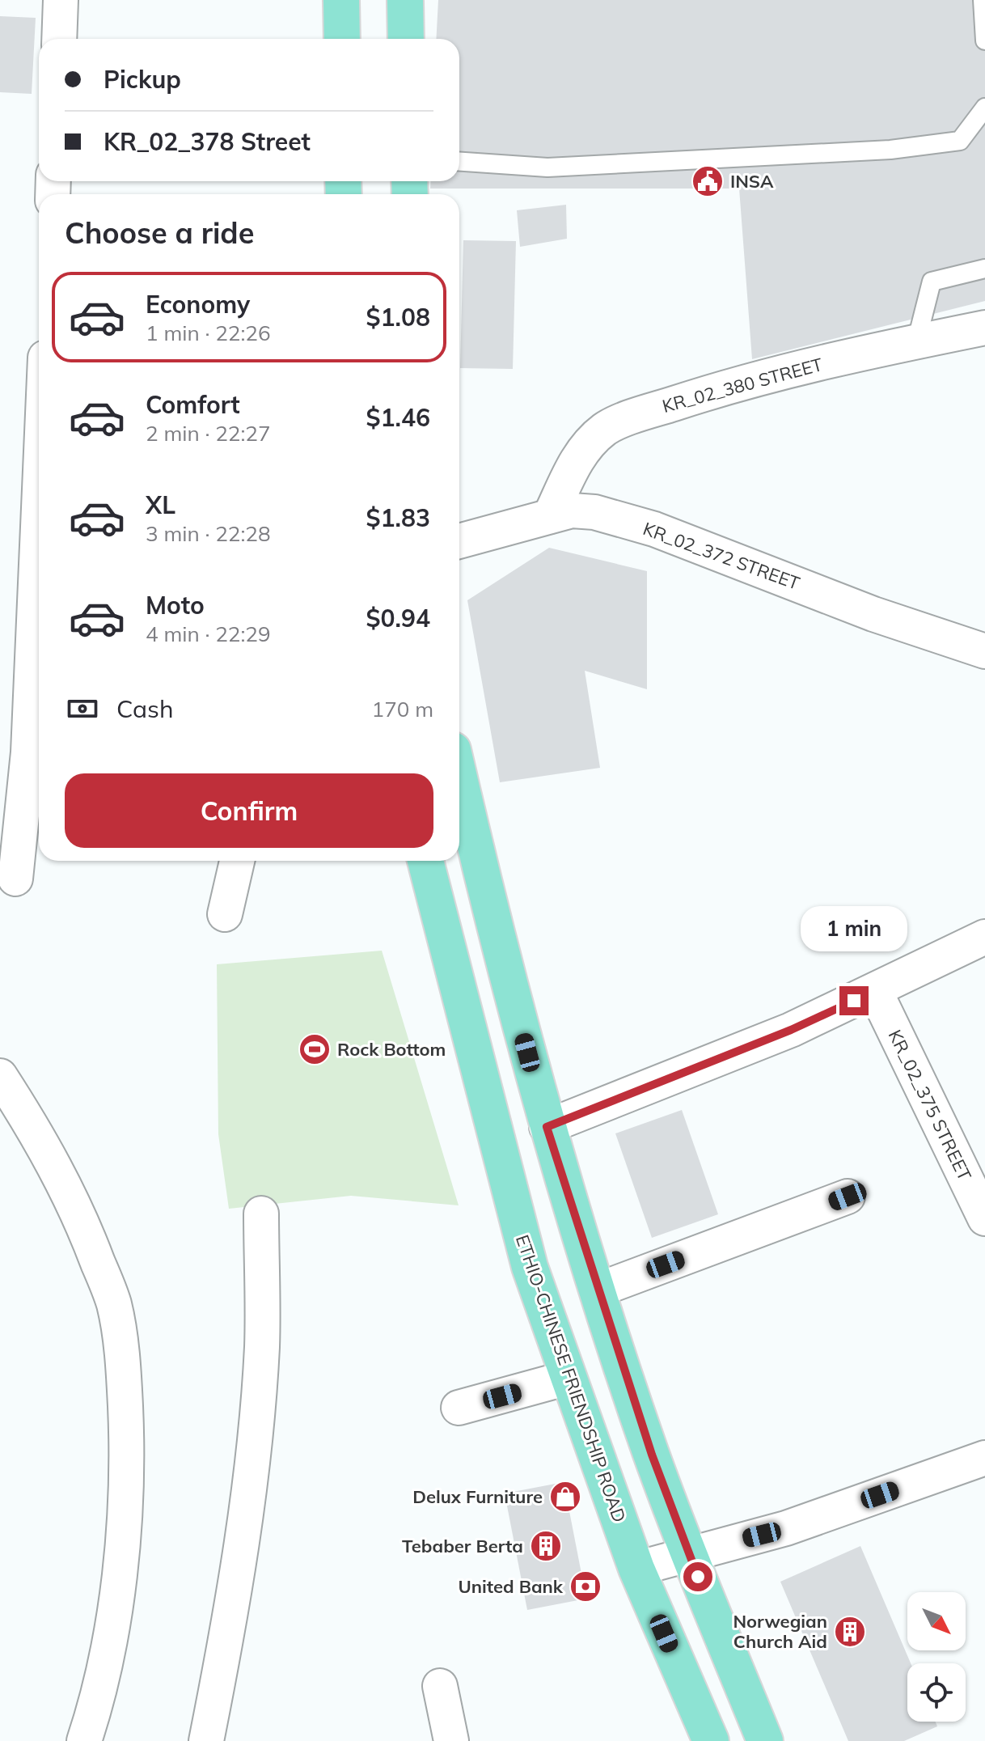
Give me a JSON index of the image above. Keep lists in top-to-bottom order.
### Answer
{
  "streets": {
    "main road": ["ETHIO-CHINESE FRIENDSHIP ROAD"],
    "street": ["KR_02_380 STREET", "KR_02_372 STREET", "KR_02_375 STREET"]
  },
  "crossings": [
    ["KR_02_380 STREET", "KR_02_372 STREET"]
  ],
  "places": {
    "public building": ["INSA"],
    "sports": ["Rock Bottom"],
    "shop": ["Delux Furniture"],
    "building": ["Tebaber Berta", "Norwegian Church Aid"],
    "bank": ["United Bank"]
  },
  "north": "bottom right",
  "page": {
    "banner": ["Pickup", "KR_02_378 Street"],
    "heading": "Choose a ride",
    "list": [
      {
        "name": "Economy",
        "note": "1 min · 22:26",
        "value": "$1.08"
      },
      {
        "name": "Comfort",
        "note": "2 min · 22:27",
        "value": "$1.46"
      },
      {
        "name": "XL",
        "note": "3 min · 22:28",
        "value": "$1.83"
      },
      {
        "name": "Moto",
        "note": "4 min · 22:29",
        "value": "$0.94"
      }
    ],
    "pay": ["Cash", "170 m"],
    "buttons": "Confirm",
    "bubble": "1 min"
  }
}
